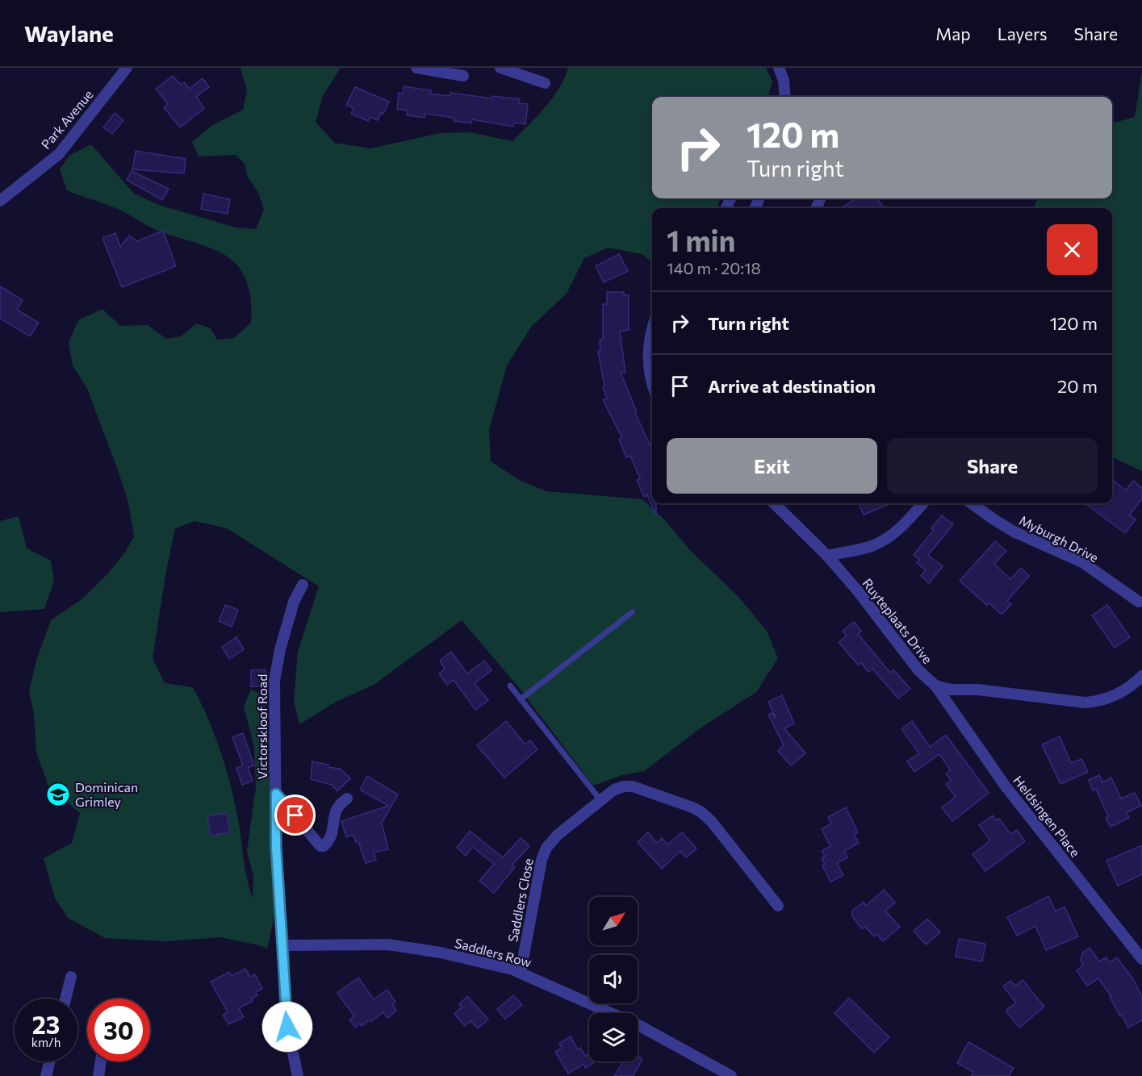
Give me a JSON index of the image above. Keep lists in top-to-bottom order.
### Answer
{
  "streets": {
    "street": [
      "Park Avenue",
      "Myburgh Drive",
      "Ruyteplaats Drive",
      "Victorskloof Road",
      "Heldsingen Place",
      "Saddlers Close",
      "Saddlers Row"
    ]
  },
  "crossings": [
    ["Ruyteplaats Drive", "Heldsingen Place"],
    ["Victorskloof Road", "Saddlers Row"],
    ["Saddlers Close", "Saddlers Row"]
  ],
  "places": {
    "school or university": ["Dominican Grimley"]
  },
  "north": "top right",
  "page": {
    "header": "Waylane",
    "nav": ["Map", "Layers", "Share"],
    "turn": ["120 m", "Turn right"],
    "heading": ["1 min", "140 m · 20:18"],
    "list": [
      {
        "name": "Turn right",
        "value": "120 m"
      },
      {
        "name": "Arrive at destination",
        "value": "20 m"
      }
    ],
    "buttons": ["Exit", "Share"],
    "speed": "23 km/h",
    "limit": "30"
  }
}
